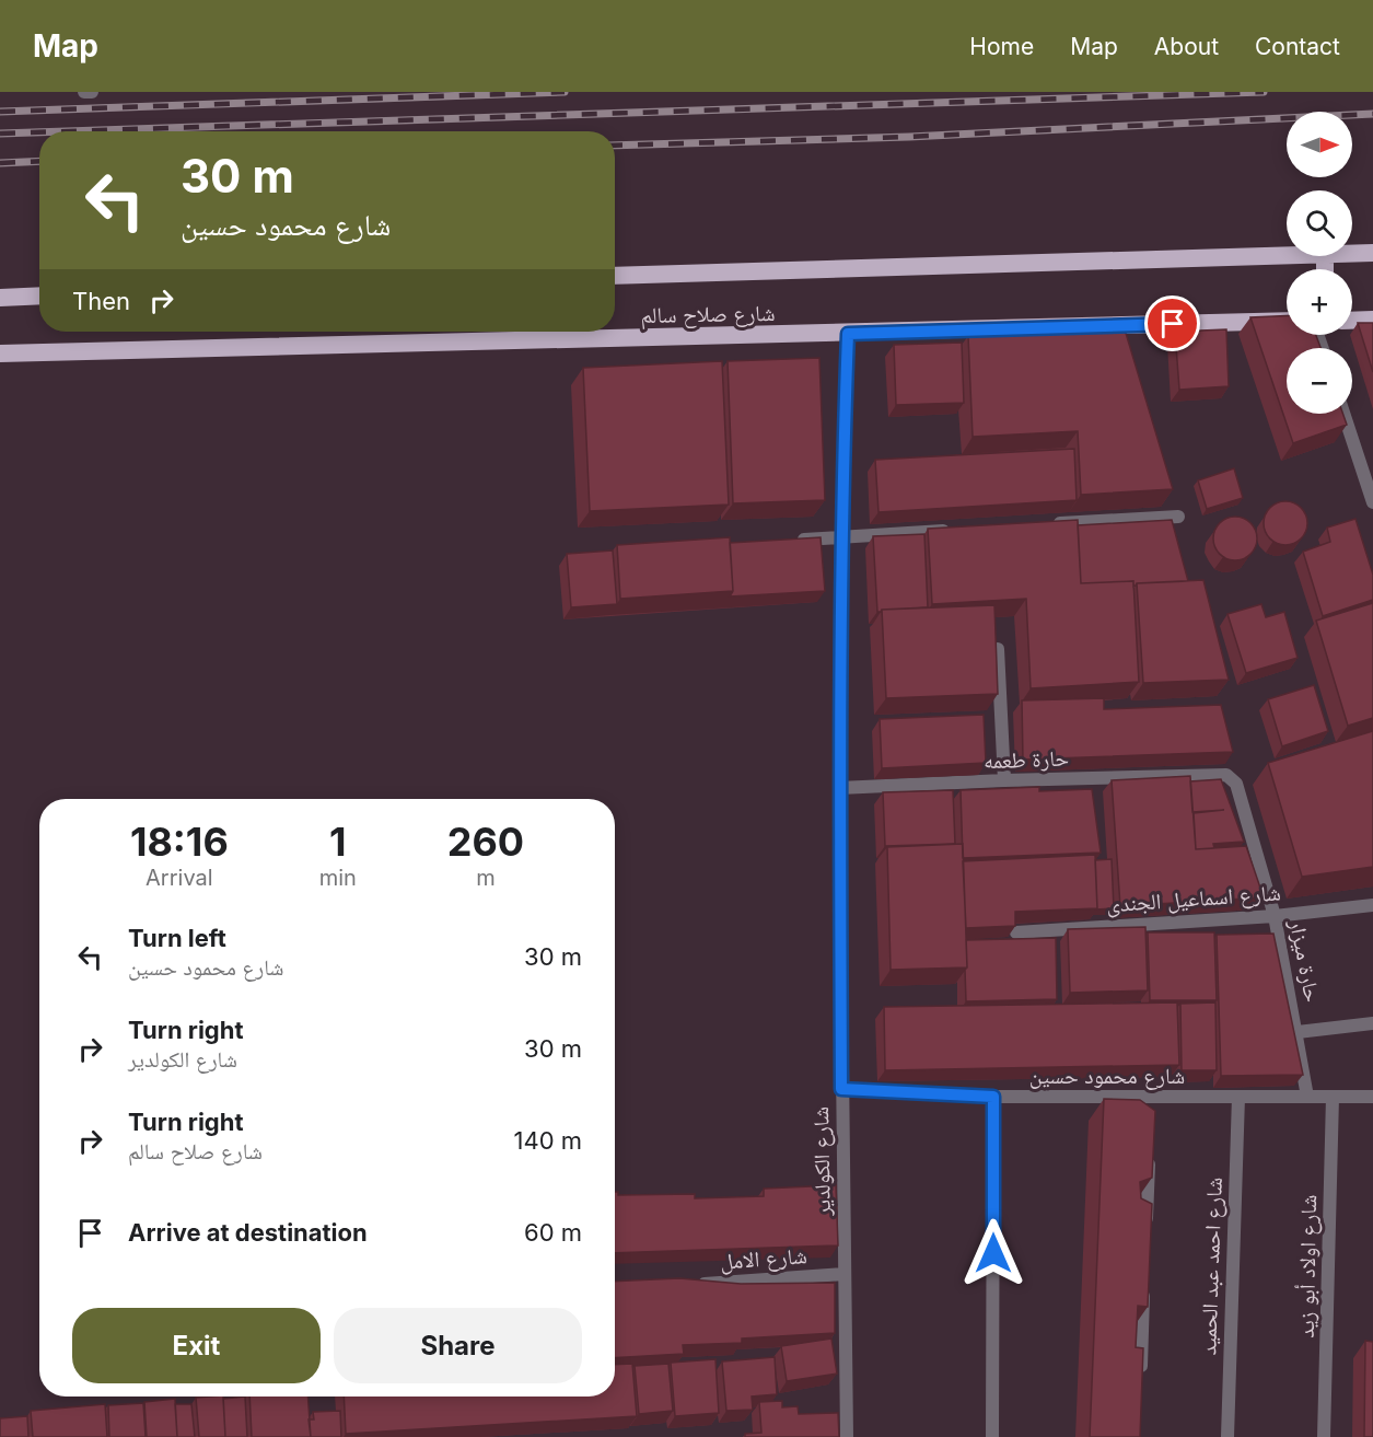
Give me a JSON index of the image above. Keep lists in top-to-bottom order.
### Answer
{
  "streets": {
    "highway": ["شارع صلاح سالم"],
    "street": [
      "حارة طعمه",
      "شارع اسماعيل الجندى",
      "حارة ميزار",
      "شارع محمود حسين",
      "شارع الكولدير",
      "شارع الامل",
      "شارع احمد عبد الحميد",
      "شارع اولاد أبو زيد"
    ]
  },
  "crossings": [
    ["شارع صلاح سالم", "شارع الكولدير"],
    ["حارة طعمه", "حارة ميزار"],
    ["حارة طعمه", "شارع الكولدير"],
    ["شارع اسماعيل الجندى", "حارة ميزار"],
    ["حارة ميزار", "شارع محمود حسين"],
    ["شارع محمود حسين", "شارع الكولدير"],
    ["شارع محمود حسين", "شارع احمد عبد الحميد"],
    ["شارع محمود حسين", "شارع اولاد أبو زيد"],
    ["شارع الكولدير", "شارع الامل"]
  ],
  "north": "right",
  "page": {
    "header": "Map",
    "nav": [
      "Home",
      "Map",
      "About",
      "Contact"
    ],
    "map_buttons": ["+", "−"],
    "turn": ["30 m", "شارع محمود حسين"],
    "then": "Then",
    "eta": [
      "18:16",
      "Arrival",
      "1",
      "min",
      "260",
      "m"
    ],
    "list": [
      {
        "name": "Turn left",
        "note": "شارع محمود حسين",
        "value": "30 m"
      },
      {
        "name": "Turn right",
        "note": "شارع الكولدير",
        "value": "30 m"
      },
      {
        "name": "Turn right",
        "note": "شارع صلاح سالم",
        "value": "140 m"
      },
      {
        "name": "Arrive at destination",
        "value": "60 m"
      }
    ],
    "buttons": ["Exit", "Share"]
  }
}
